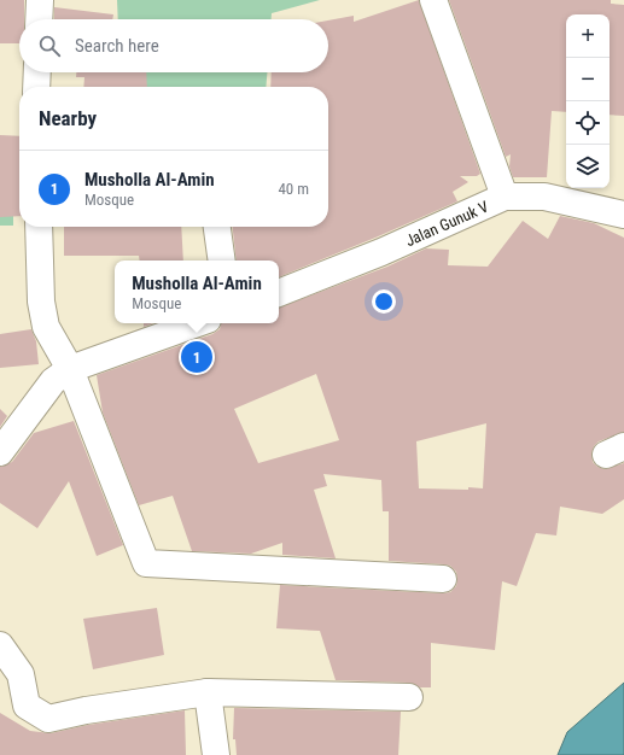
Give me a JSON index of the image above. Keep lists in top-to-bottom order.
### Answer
{
  "streets": {
    "street": ["Jalan Gunuk V"]
  },
  "page": {
    "map_buttons": ["+", "−"],
    "search": "Search here",
    "heading": "Nearby",
    "list": [
      {
        "mark": "1",
        "name": "Musholla Al-Amin",
        "note": "Mosque",
        "value": "40 m"
      }
    ],
    "popup": ["Musholla Al-Amin", "Mosque"],
    "pins": "1"
  }
}
